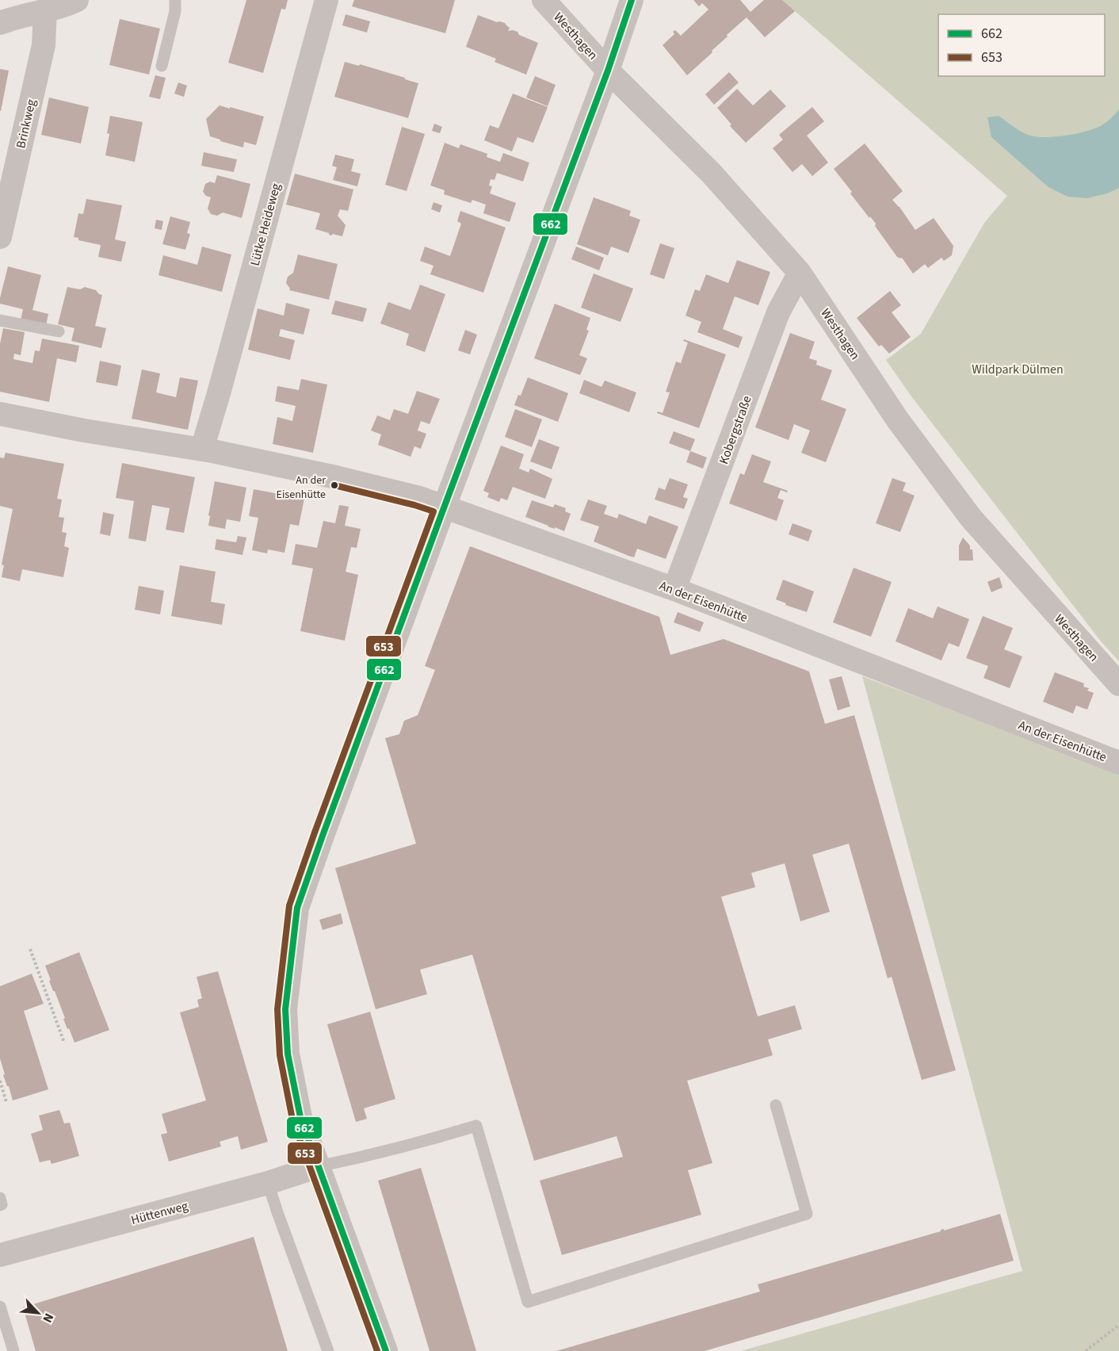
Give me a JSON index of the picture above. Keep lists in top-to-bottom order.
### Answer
{
  "streets": {
    "street": [
      "Westhagen",
      "Brinkweg",
      "Lütke Heideweg",
      "Kobergstraße",
      "An der Eisenhütte",
      "Hüttenweg"
    ]
  },
  "crossings": [
    ["Westhagen", "Kobergstraße"],
    ["Lütke Heideweg", "An der Eisenhütte"],
    ["Kobergstraße", "An der Eisenhütte"]
  ],
  "parks": ["Wildpark Dülmen"],
  "places": ["An der Eisenhütte"],
  "lines": ["transit line 662", "transit line 653"],
  "legend": ["662", "653"],
  "north": "bottom right"
}
